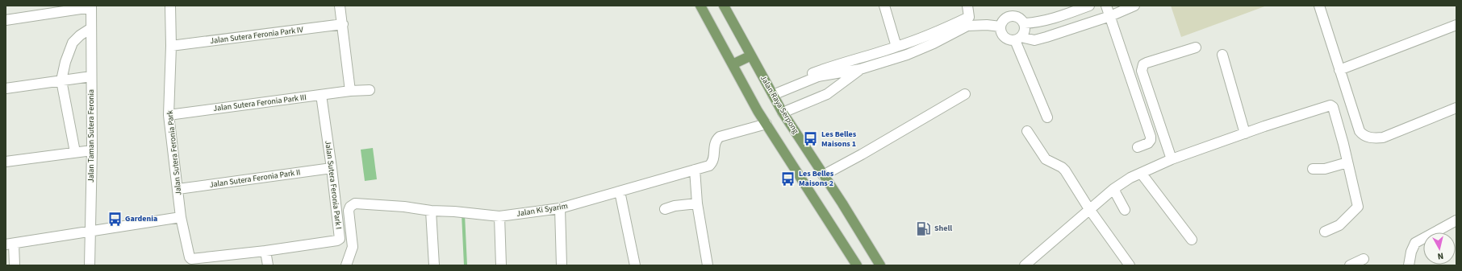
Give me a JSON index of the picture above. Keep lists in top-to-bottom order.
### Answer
{
  "streets": {
    "main road": ["Jalan Raya Serpong"],
    "street": [
      "Jalan Sutera Feronia Park IV",
      "Jalan Sutera Feronia Park III",
      "Jalan Taman Sutera Feronia",
      "Jalan Sutera Feronia Park",
      "Jalan Sutera Feronia Park II",
      "Jalan Sutera Feronia Park I",
      "Jalan Ki Syarim"
    ]
  },
  "crossings": [
    ["Jalan Sutera Feronia Park IV", "Jalan Sutera Feronia Park"],
    ["Jalan Sutera Feronia Park III", "Jalan Sutera Feronia Park"],
    ["Jalan Sutera Feronia Park III", "Jalan Sutera Feronia Park I"],
    ["Jalan Sutera Feronia Park", "Jalan Sutera Feronia Park II"],
    ["Jalan Sutera Feronia Park", "Jalan Sutera Feronia Park I"],
    ["Jalan Sutera Feronia Park II", "Jalan Sutera Feronia Park I"]
  ],
  "places": {
    "bus stop": ["Les Belles Maisons 1", "Les Belles Maisons 2", "Gardenia"],
    "fuel station": ["Shell"]
  },
  "north": "bottom"
}
